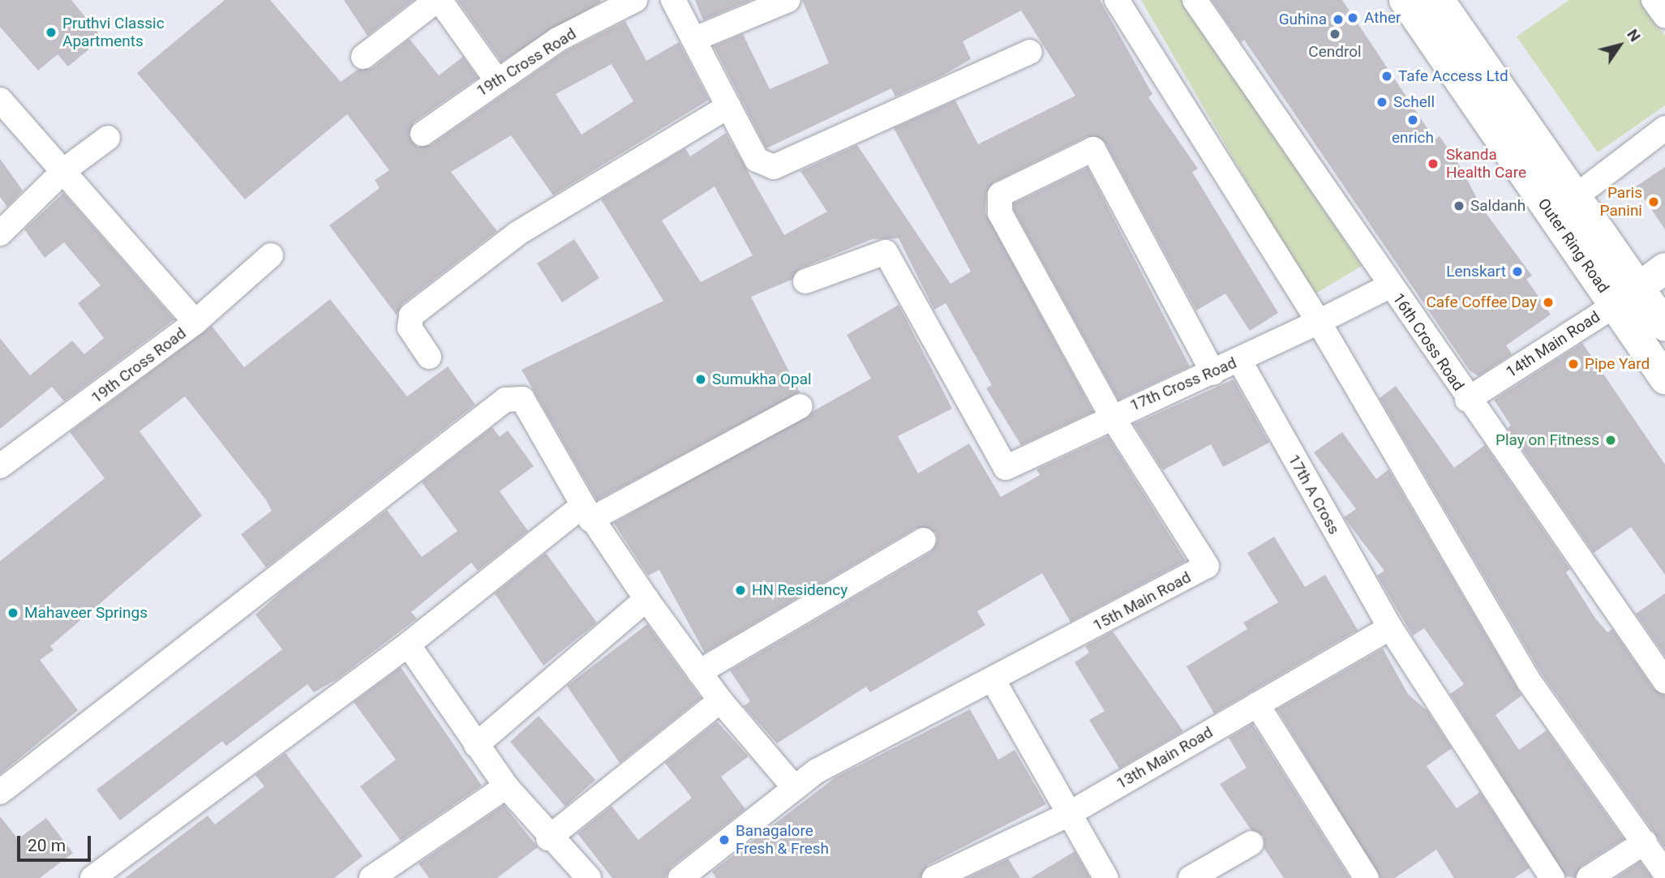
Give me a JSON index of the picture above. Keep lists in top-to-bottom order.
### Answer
{
  "streets": {
    "main road": ["Outer Ring Road", "14th Main Road"],
    "street": [
      "19th Cross Road",
      "16th Cross Road",
      "17th Cross Road",
      "17th A Cross",
      "15th Main Road",
      "13th Main Road"
    ]
  },
  "crossings": [
    ["Outer Ring Road", "14th Main Road"],
    ["16th Cross Road", "14th Main Road"],
    ["16th Cross Road", "17th Cross Road"],
    ["17th Cross Road", "17th A Cross"],
    ["17th Cross Road", "15th Main Road"],
    ["17th A Cross", "13th Main Road"]
  ],
  "places": [
    "Ather",
    "Guhina",
    "Pruthvi Classic Apartments",
    "Cendrol",
    "Tafe Access Ltd",
    "Schell",
    "enrich",
    "Skanda Health Care",
    "Paris Panini",
    "Saldanh",
    "Lenskart",
    "Cafe Coffee Day",
    "Pipe Yard",
    "Sumukha Opal",
    "Play on Fitness",
    "HN Residency",
    "Mahaveer Springs",
    "Banagalore Fresh & Fresh"
  ],
  "scale_bar": "20 m",
  "north": "top right"
}
